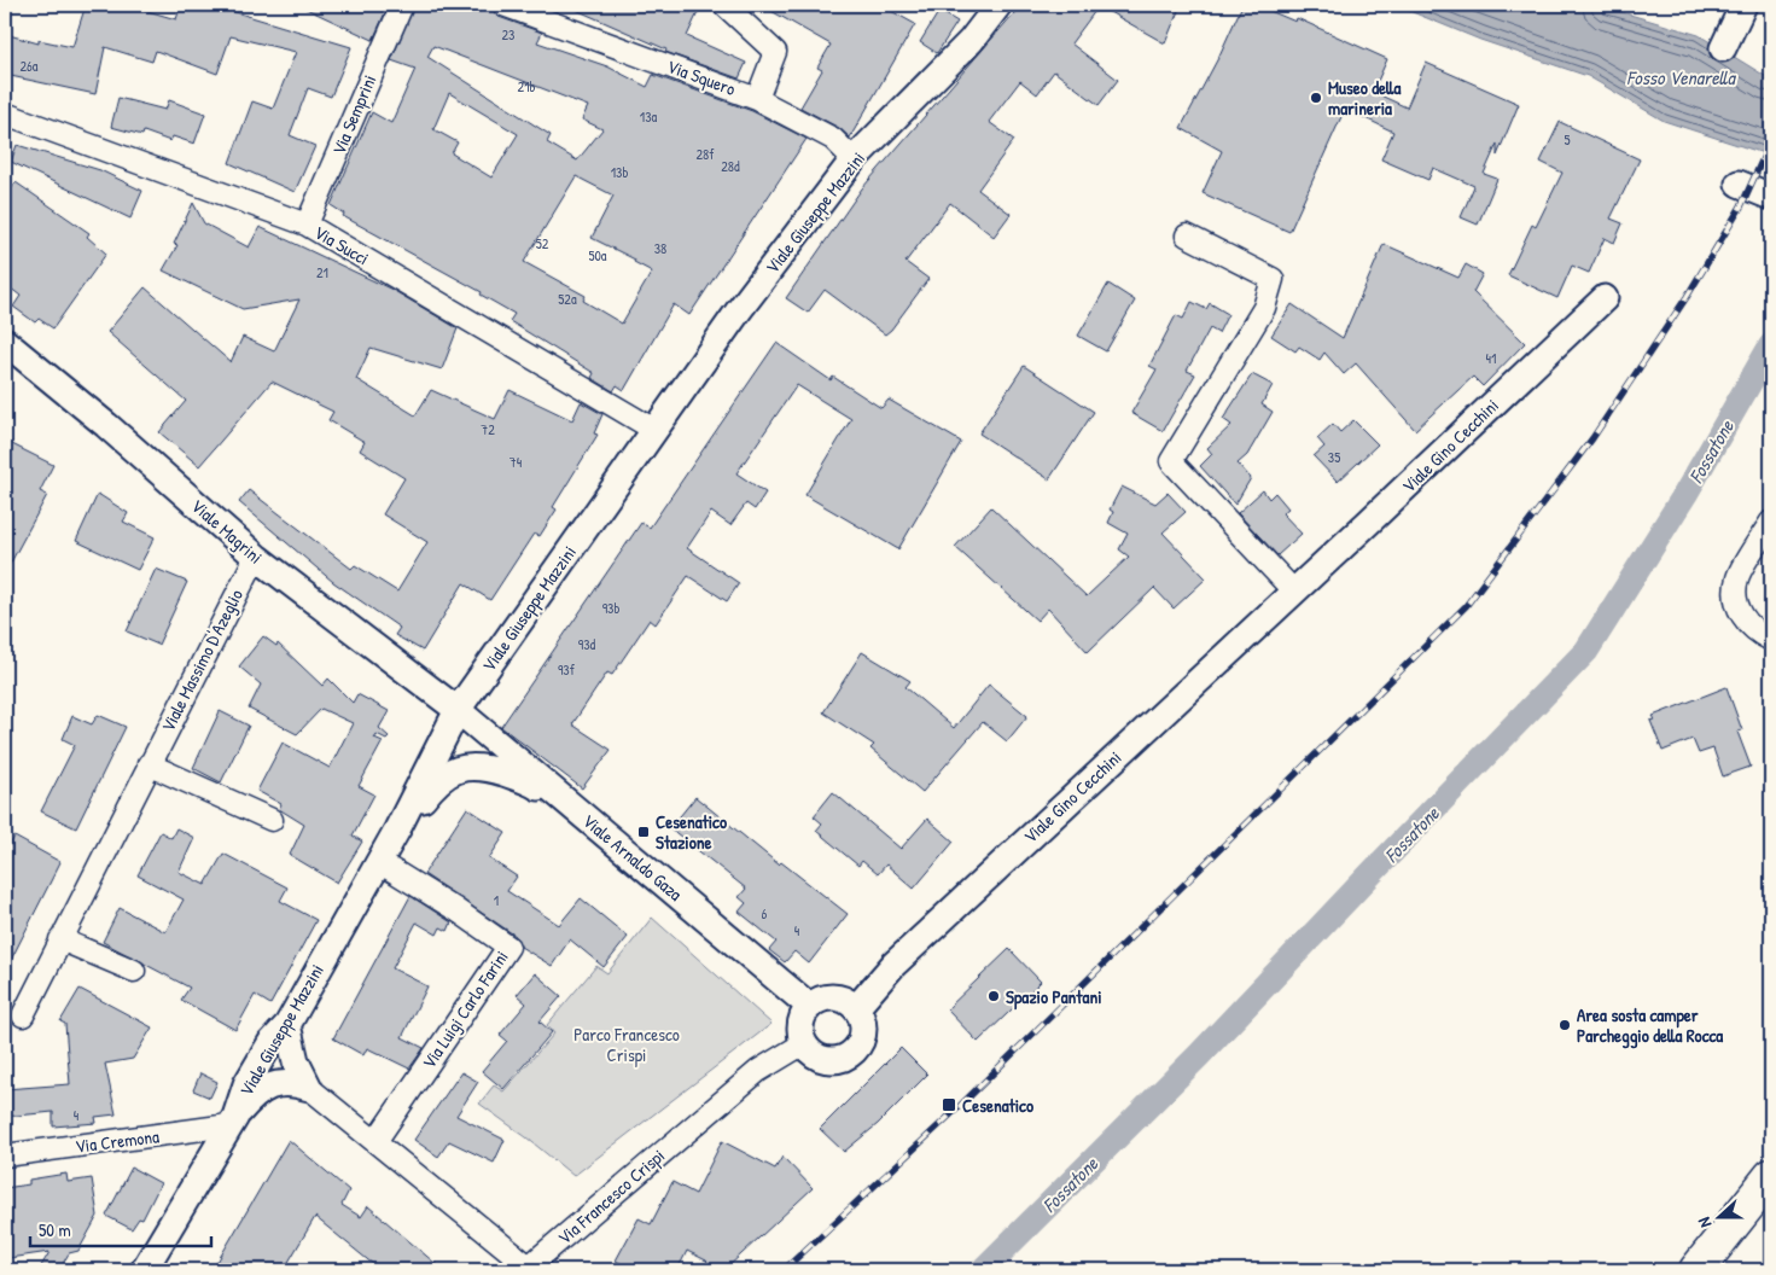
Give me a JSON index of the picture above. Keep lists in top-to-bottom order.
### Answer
{
  "streets": {
    "street": [
      "Via Squero",
      "Via Semprini",
      "Viale Giuseppe Mazzini",
      "Via Succi",
      "Viale Gino Cecchini",
      "Viale Magrini",
      "Viale Massimo D'Azeglio",
      "Viale Arnaldo Gaza",
      "Via Luigi Carlo Farini",
      "Via Cremona",
      "Via Francesco Crispi"
    ]
  },
  "crossings": [
    ["Via Squero", "Viale Giuseppe Mazzini"],
    ["Via Semprini", "Via Succi"],
    ["Viale Giuseppe Mazzini", "Via Succi"],
    ["Viale Giuseppe Mazzini", "Viale Magrini"],
    ["Viale Giuseppe Mazzini", "Viale Arnaldo Gaza"],
    ["Viale Giuseppe Mazzini", "Via Luigi Carlo Farini"],
    ["Viale Giuseppe Mazzini", "Via Cremona"],
    ["Viale Giuseppe Mazzini", "Via Francesco Crispi"],
    ["Viale Gino Cecchini", "Viale Arnaldo Gaza"],
    ["Viale Gino Cecchini", "Via Francesco Crispi"],
    ["Viale Magrini", "Viale Massimo D'Azeglio"],
    ["Viale Magrini", "Viale Arnaldo Gaza"],
    ["Viale Arnaldo Gaza", "Via Francesco Crispi"],
    ["Via Luigi Carlo Farini", "Via Francesco Crispi"],
    ["Via Cremona", "Via Francesco Crispi"]
  ],
  "water": ["Fosso Venarella", "Fossatone"],
  "parks": ["Parco Francesco Crispi"],
  "places": {
    "other": ["Museo della marineria", "Spazio Pantani", "Area sosta camper Parcheggio della Rocca"],
    "transit": ["Cesenatico Stazione", "Cesenatico"]
  },
  "house_numbers": [
    "23",
    "26a",
    "21b",
    "13a",
    "5",
    "28f",
    "28d",
    "13b",
    "52",
    "38",
    "50a",
    "21",
    "52a",
    "41",
    "72",
    "35",
    "74",
    "93b",
    "93d",
    "93f",
    "1",
    "6",
    "4",
    "4"
  ],
  "scale_bar": "50 m",
  "north": "left"
}
